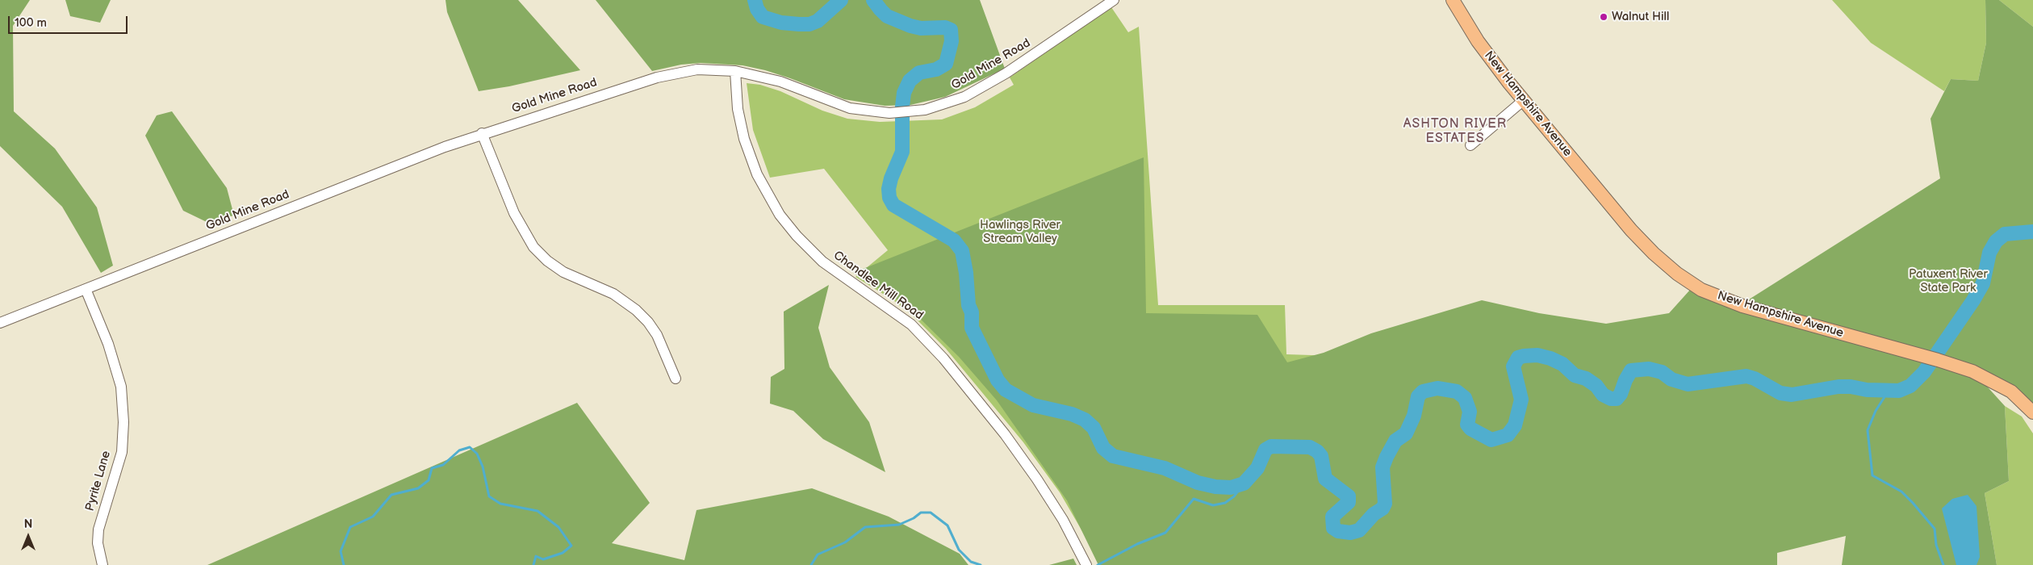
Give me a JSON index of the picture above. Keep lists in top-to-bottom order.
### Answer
{
  "streets": {
    "main road": ["New Hampshire Avenue"],
    "street": ["Gold Mine Road", "Chandlee Mill Road", "Pyrite Lane"]
  },
  "crossings": [
    ["Gold Mine Road", "Chandlee Mill Road"],
    ["Gold Mine Road", "Pyrite Lane"]
  ],
  "districts": ["ASHTON RIVER ESTATES"],
  "parks": ["Hawlings River Stream Valley", "Patuxent River State Park"],
  "places": ["Walnut Hill"],
  "scale_bar": "100 m",
  "north": "top"
}
